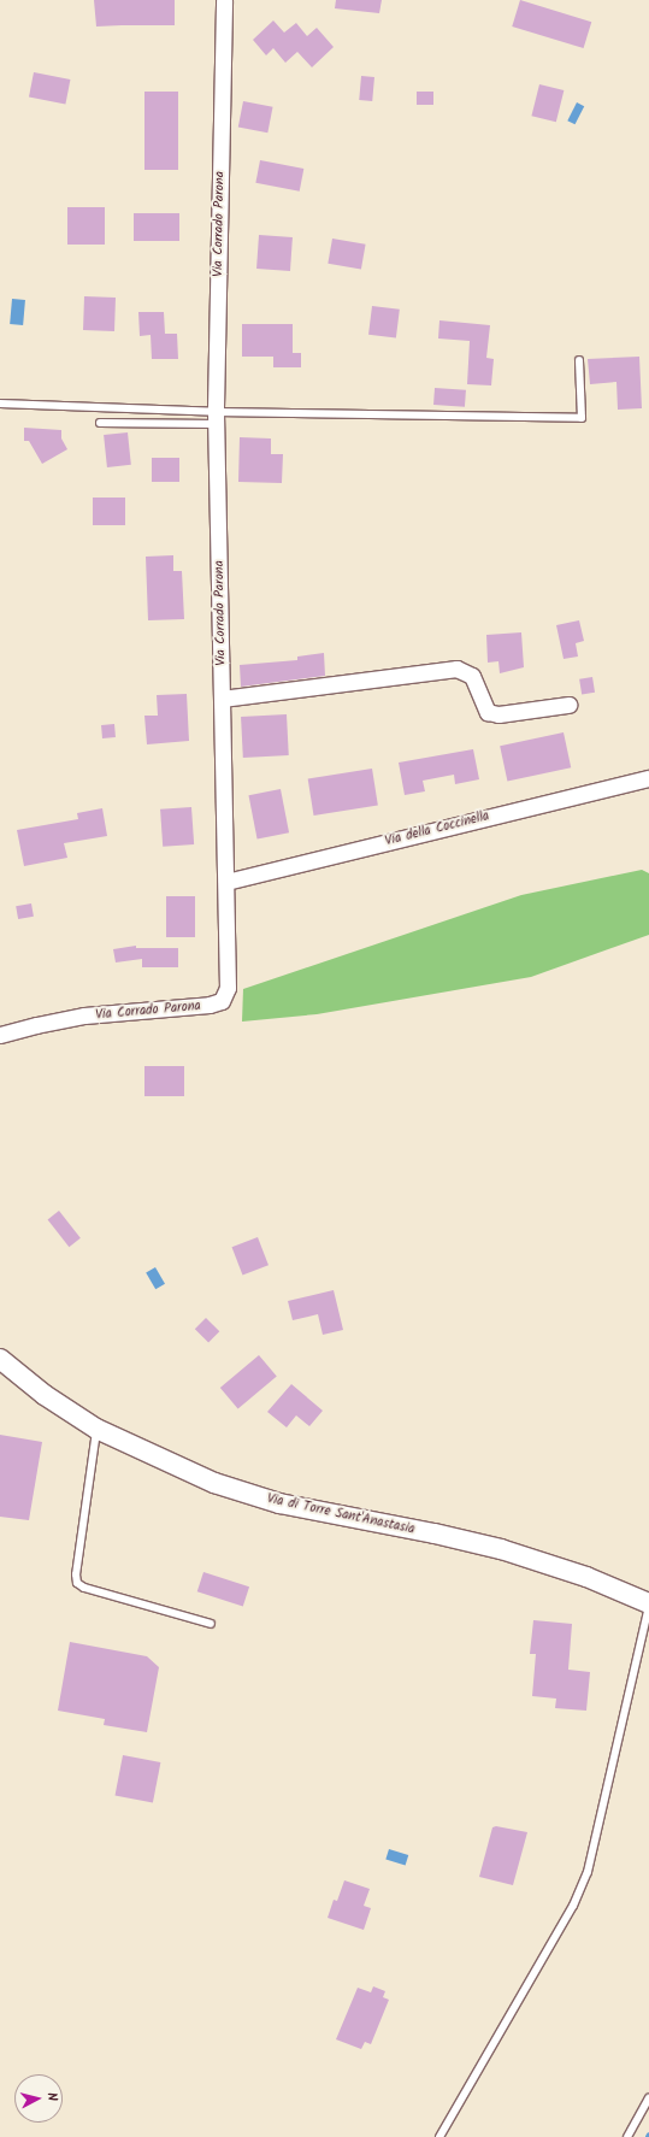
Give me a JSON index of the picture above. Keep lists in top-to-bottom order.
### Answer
{
  "streets": {
    "street": ["Via Corrado Parona", "Via della Coccinella", "Via di Torre Sant'Anastasia"]
  },
  "crossings": [
    ["Via Corrado Parona", "Via della Coccinella"]
  ],
  "north": "right"
}
